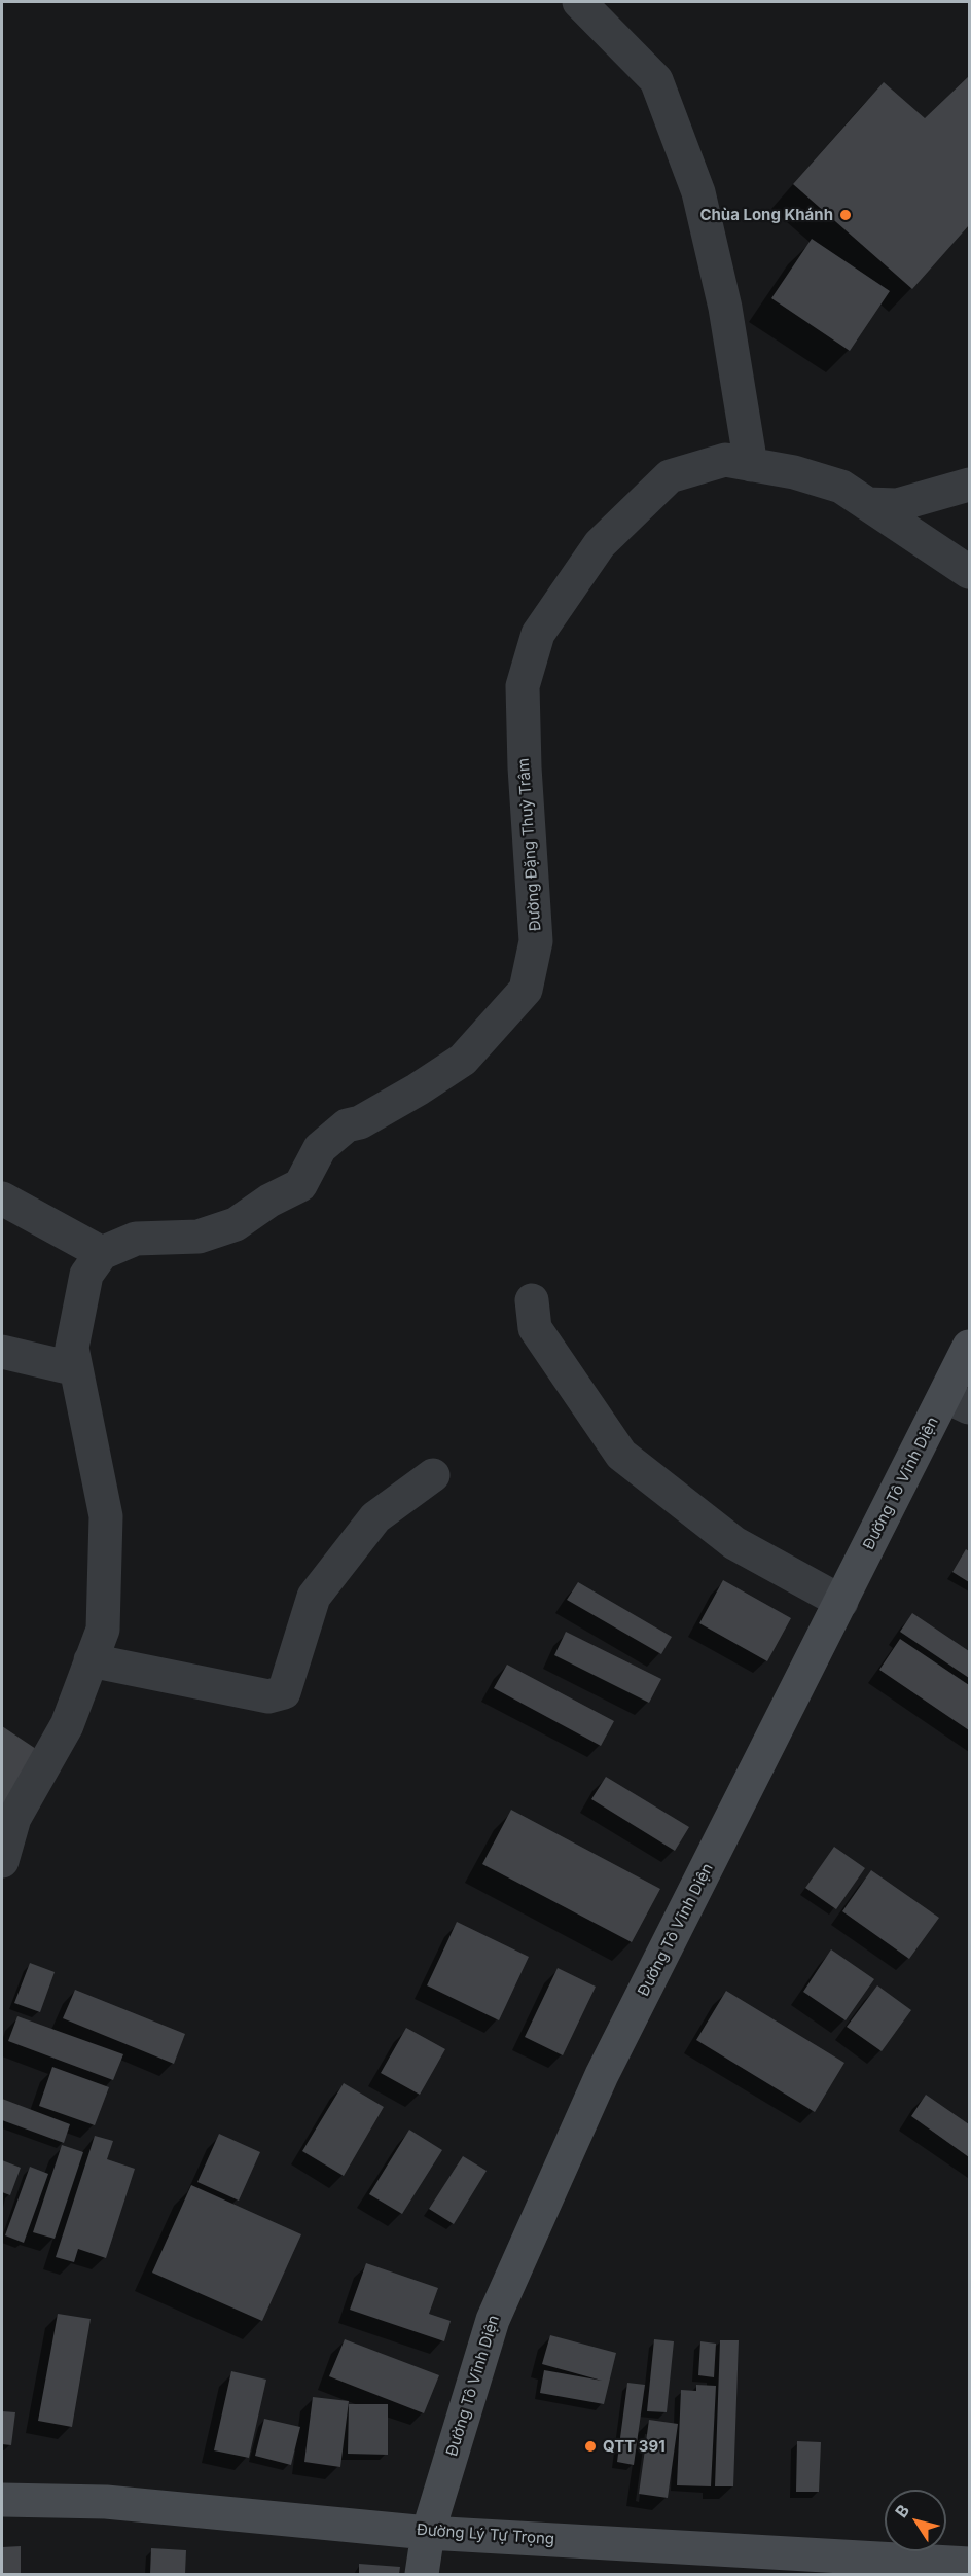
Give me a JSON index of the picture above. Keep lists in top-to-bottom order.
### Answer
{
  "streets": {
    "main road": ["Đường Tô Vĩnh Diện", "Đường Lý Tự Trọng"],
    "street": ["Đường Đặng Thuỳ Trâm"]
  },
  "crossings": [
    ["Đường Tô Vĩnh Diện", "Đường Lý Tự Trọng"]
  ],
  "places": ["Chùa Long Khánh", "QTT 391"],
  "north": "top left"
}
